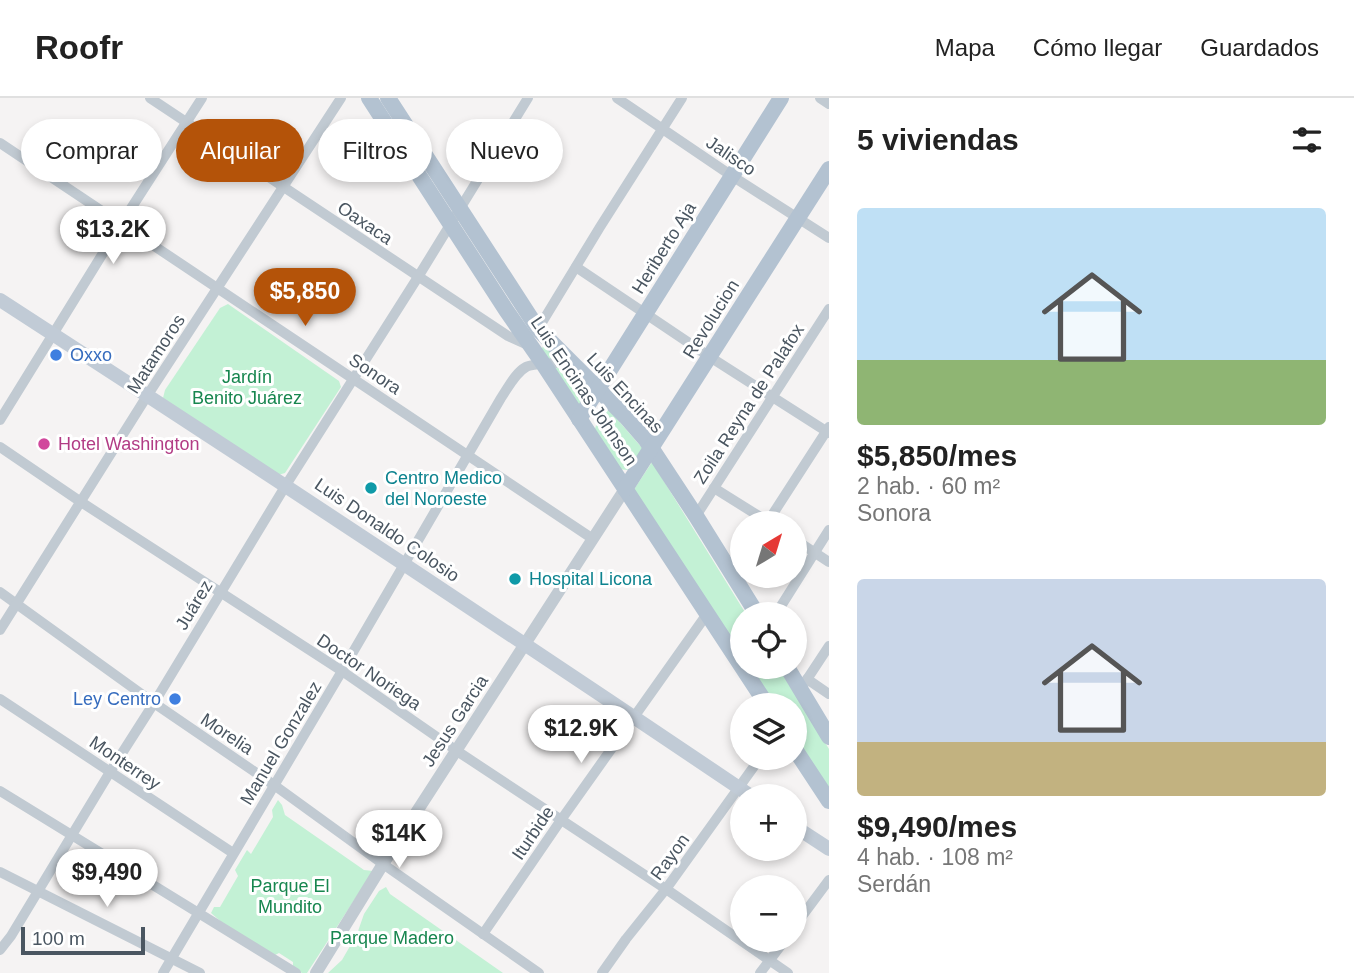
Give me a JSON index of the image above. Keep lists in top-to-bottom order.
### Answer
{
  "streets": {
    "main road": [
      "Heriberto Aja",
      "Revolucion",
      "Luis Encinas Johnson",
      "Luis Encinas",
      "Luis Donaldo Colosio"
    ],
    "street": [
      "Jalisco",
      "Oaxaca",
      "Matamoros",
      "Sonora",
      "Zoila Reyna de Palafox",
      "Juárez",
      "Doctor Noriega",
      "Jesus Garcia",
      "Morelia",
      "Manuel Gonzalez",
      "Monterrey",
      "Iturbide",
      "Rayon"
    ]
  },
  "crossings": [
    ["Jalisco", "Heriberto Aja"],
    ["Jalisco", "Revolucion"],
    ["Oaxaca", "Matamoros"],
    ["Oaxaca", "Luis Encinas Johnson"],
    ["Oaxaca", "Juárez"],
    ["Heriberto Aja", "Luis Encinas Johnson"],
    ["Heriberto Aja", "Luis Encinas"],
    ["Revolucion", "Luis Encinas Johnson"],
    ["Revolucion", "Luis Encinas"],
    ["Revolucion", "Jesus Garcia"],
    ["Matamoros", "Sonora"],
    ["Matamoros", "Luis Donaldo Colosio"],
    ["Matamoros", "Doctor Noriega"],
    ["Matamoros", "Morelia"],
    ["Sonora", "Juárez"],
    ["Sonora", "Jesus Garcia"],
    ["Sonora", "Manuel Gonzalez"],
    ["Luis Encinas Johnson", "Juárez"],
    ["Luis Encinas Johnson", "Jesus Garcia"],
    ["Luis Encinas Johnson", "Manuel Gonzalez"],
    ["Luis Encinas Johnson", "Iturbide"],
    ["Luis Encinas", "Zoila Reyna de Palafox"],
    ["Luis Encinas", "Juárez"],
    ["Luis Encinas", "Manuel Gonzalez"],
    ["Luis Donaldo Colosio", "Juárez"],
    ["Luis Donaldo Colosio", "Jesus Garcia"],
    ["Luis Donaldo Colosio", "Manuel Gonzalez"],
    ["Luis Donaldo Colosio", "Iturbide"],
    ["Juárez", "Doctor Noriega"],
    ["Juárez", "Morelia"],
    ["Juárez", "Monterrey"],
    ["Doctor Noriega", "Jesus Garcia"],
    ["Doctor Noriega", "Manuel Gonzalez"],
    ["Doctor Noriega", "Iturbide"],
    ["Doctor Noriega", "Rayon"],
    ["Jesus Garcia", "Morelia"],
    ["Morelia", "Manuel Gonzalez"],
    ["Morelia", "Iturbide"],
    ["Manuel Gonzalez", "Monterrey"]
  ],
  "parks": ["Jardín Benito Juárez", "Parque El Mundito", "Parque Madero"],
  "places": [
    "Oxxo",
    "Hotel Washington",
    "Centro Medico del Noroeste",
    "Hospital Licona",
    "Ley Centro"
  ],
  "scale_bar": "100 m",
  "north": "top right",
  "page": {
    "header": "Roofr",
    "nav": ["Mapa", "Cómo llegar", "Guardados"],
    "heading": "5 viviendas",
    "chip": [
      "Comprar",
      "Alquilar",
      "Filtros",
      "Nuevo"
    ],
    "list": [
      {
        "name": "$5,850/mes",
        "note": "2 hab. · 60 m² · Sonora"
      },
      {
        "name": "$9,490/mes",
        "note": "4 hab. · 108 m² · Serdán"
      }
    ],
    "price": [
      "$13.2K",
      "$5,850",
      "$12.9K",
      "$14K",
      "$9,490"
    ],
    "map_buttons": ["+", "−"],
    "scale": "100 m"
  }
}
